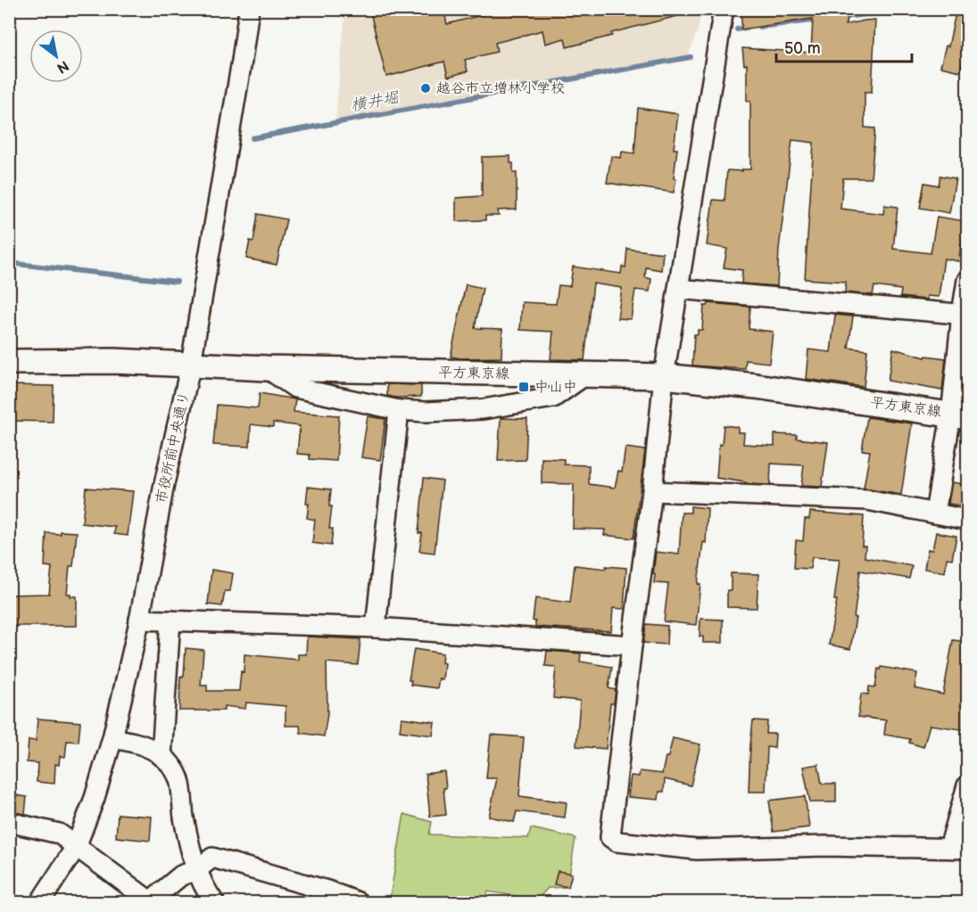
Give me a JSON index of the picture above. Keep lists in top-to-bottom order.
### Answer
{
  "streets": {
    "main road": ["平方東京線"],
    "street": ["市役所前中央通り"]
  },
  "crossings": [
    ["平方東京線", "市役所前中央通り"]
  ],
  "water": ["横井堀"],
  "places": {
    "other": ["越谷市立増林小学校"],
    "transit": ["中山中"]
  },
  "scale_bar": "50 m",
  "north": "bottom right"
}
